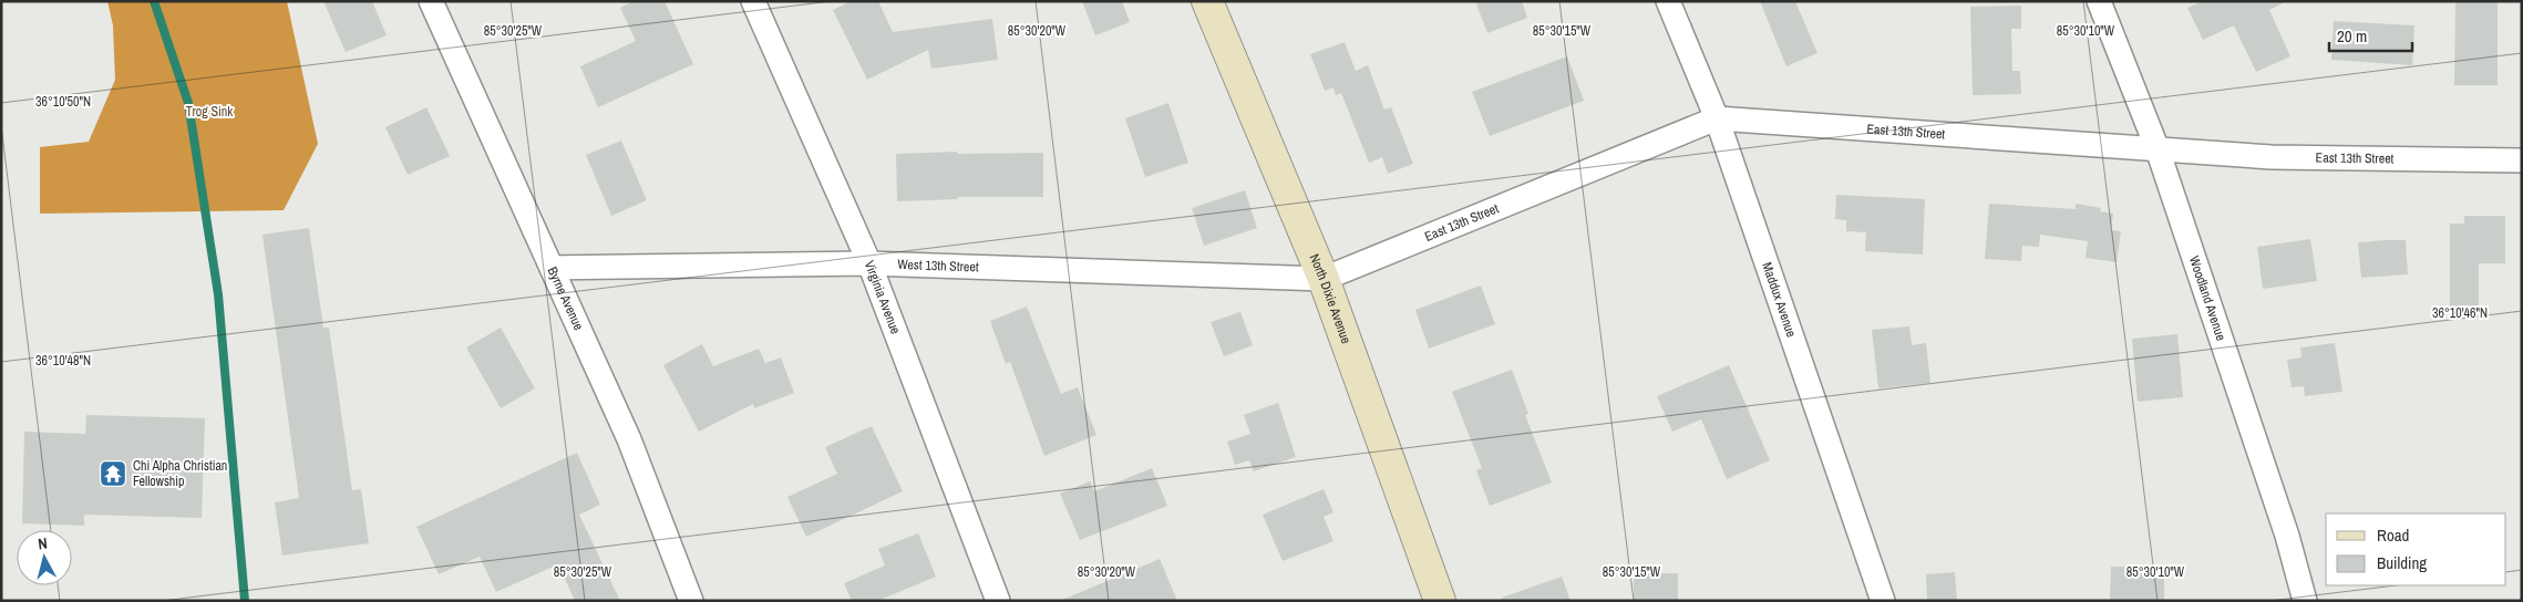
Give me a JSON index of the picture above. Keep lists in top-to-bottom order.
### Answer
{
  "streets": {
    "street": [
      "East 13th Street",
      "West 13th Street",
      "Virginia Avenue",
      "Byrne Avenue",
      "North Dixie Avenue",
      "Woodland Avenue",
      "Maddux Avenue"
    ]
  },
  "crossings": [
    ["East 13th Street", "West 13th Street"],
    ["East 13th Street", "North Dixie Avenue"],
    ["East 13th Street", "Woodland Avenue"],
    ["East 13th Street", "Maddux Avenue"],
    ["West 13th Street", "Virginia Avenue"],
    ["West 13th Street", "Byrne Avenue"],
    ["West 13th Street", "North Dixie Avenue"]
  ],
  "parks": ["Trog Sink"],
  "places": {
    "temple": ["Chi Alpha Christian Fellowship"]
  },
  "legend": ["Road", "Building"],
  "scale_bar": "20 m",
  "north": "top",
  "coordinates": [
    "85°30'25\"W",
    "85°30'20\"W",
    "85°30'15\"W",
    "85°30'10\"W",
    "36°10'50\"N",
    "36°10'46\"N",
    "36°10'48\"N"
  ]
}
